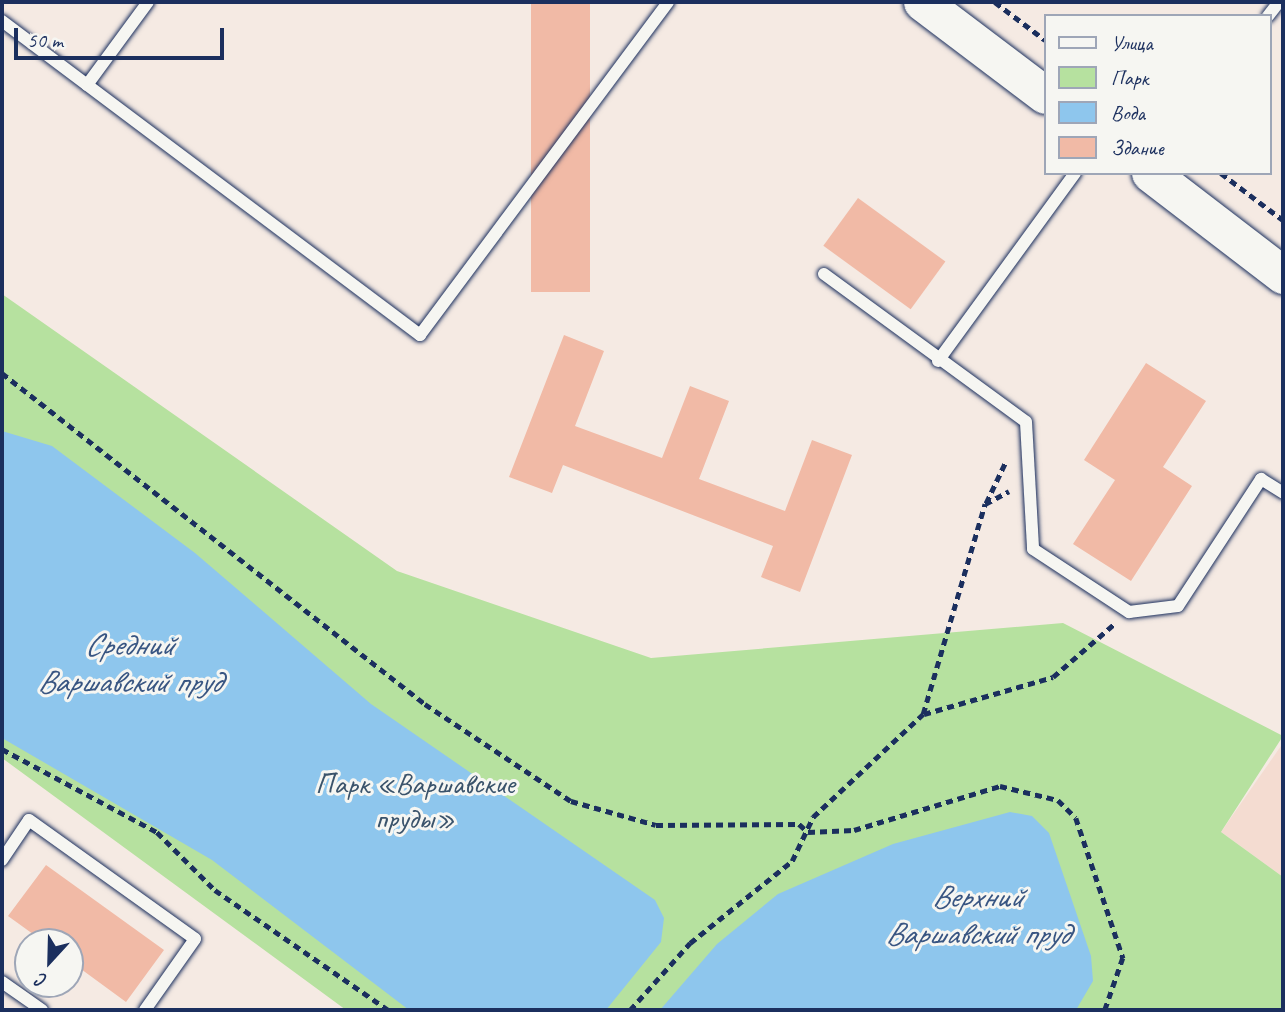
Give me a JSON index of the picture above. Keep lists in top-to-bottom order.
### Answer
{
  "water": ["Средний Варшавский пруд", "Верхний Варшавский пруд"],
  "parks": ["Парк «Варшавские пруды»"],
  "legend": [
    "Улица",
    "Парк",
    "Вода",
    "Здание"
  ],
  "scale_bar": "50 m",
  "north": "bottom"
}
